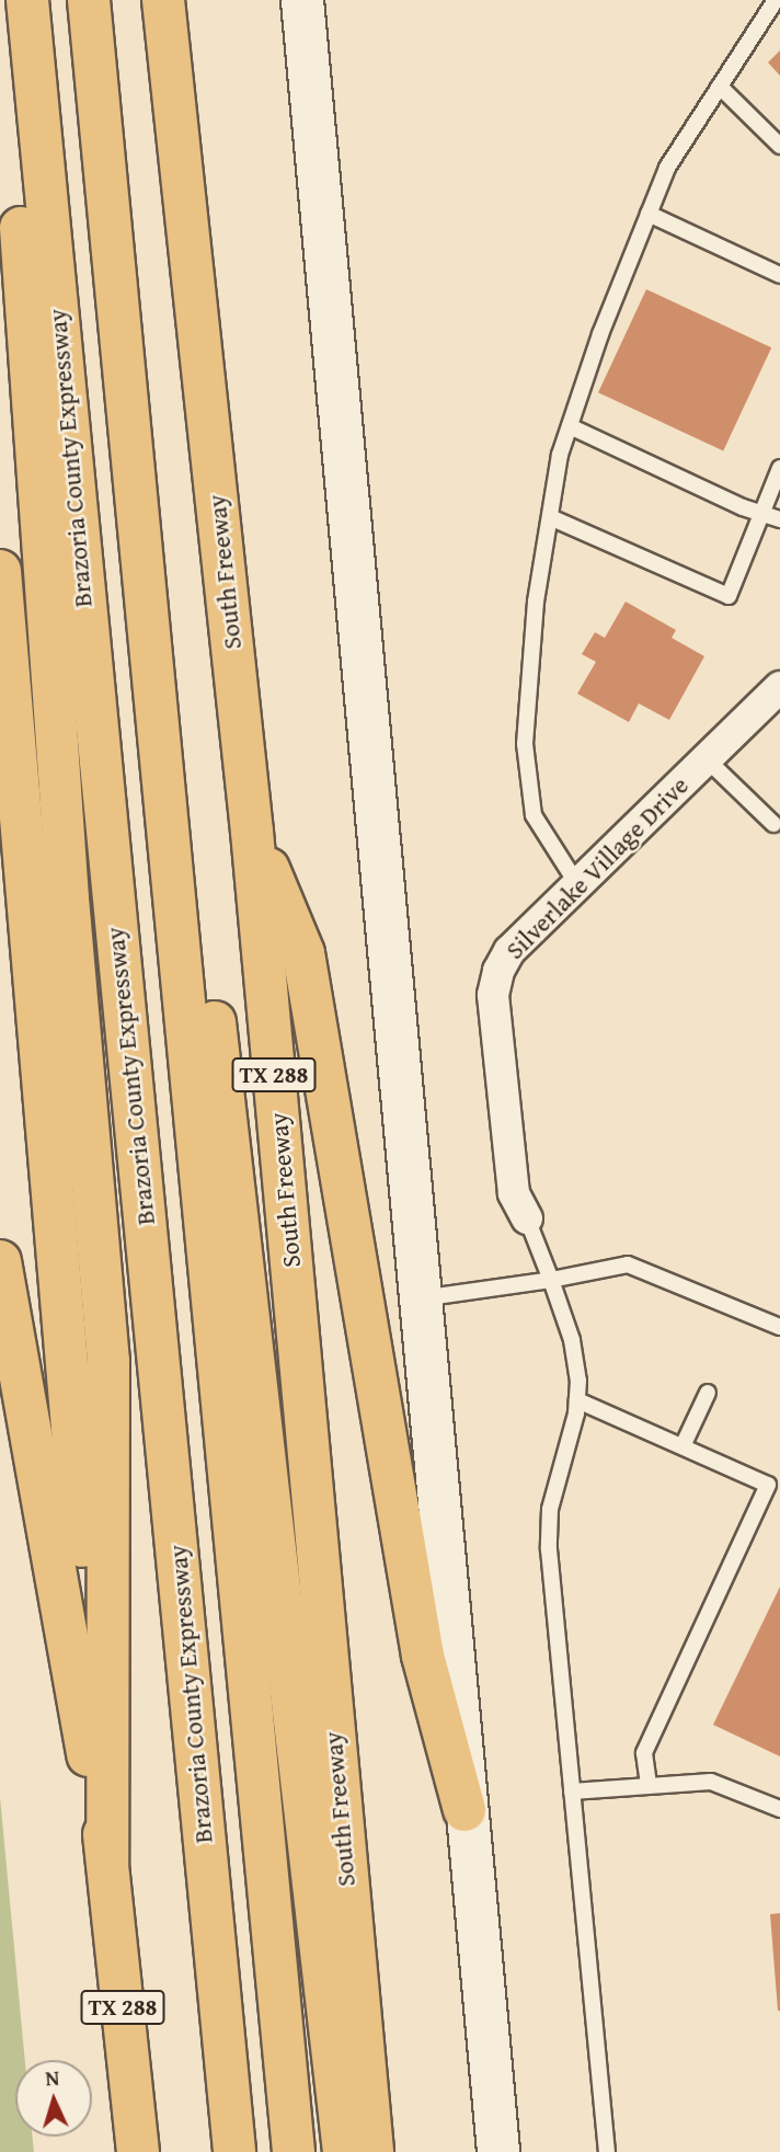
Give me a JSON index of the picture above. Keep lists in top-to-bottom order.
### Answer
{
  "streets": {
    "highway": ["Brazoria County Expressway", "South Freeway", "TX 288"],
    "street": ["Silverlake Village Drive"]
  },
  "north": "top"
}
